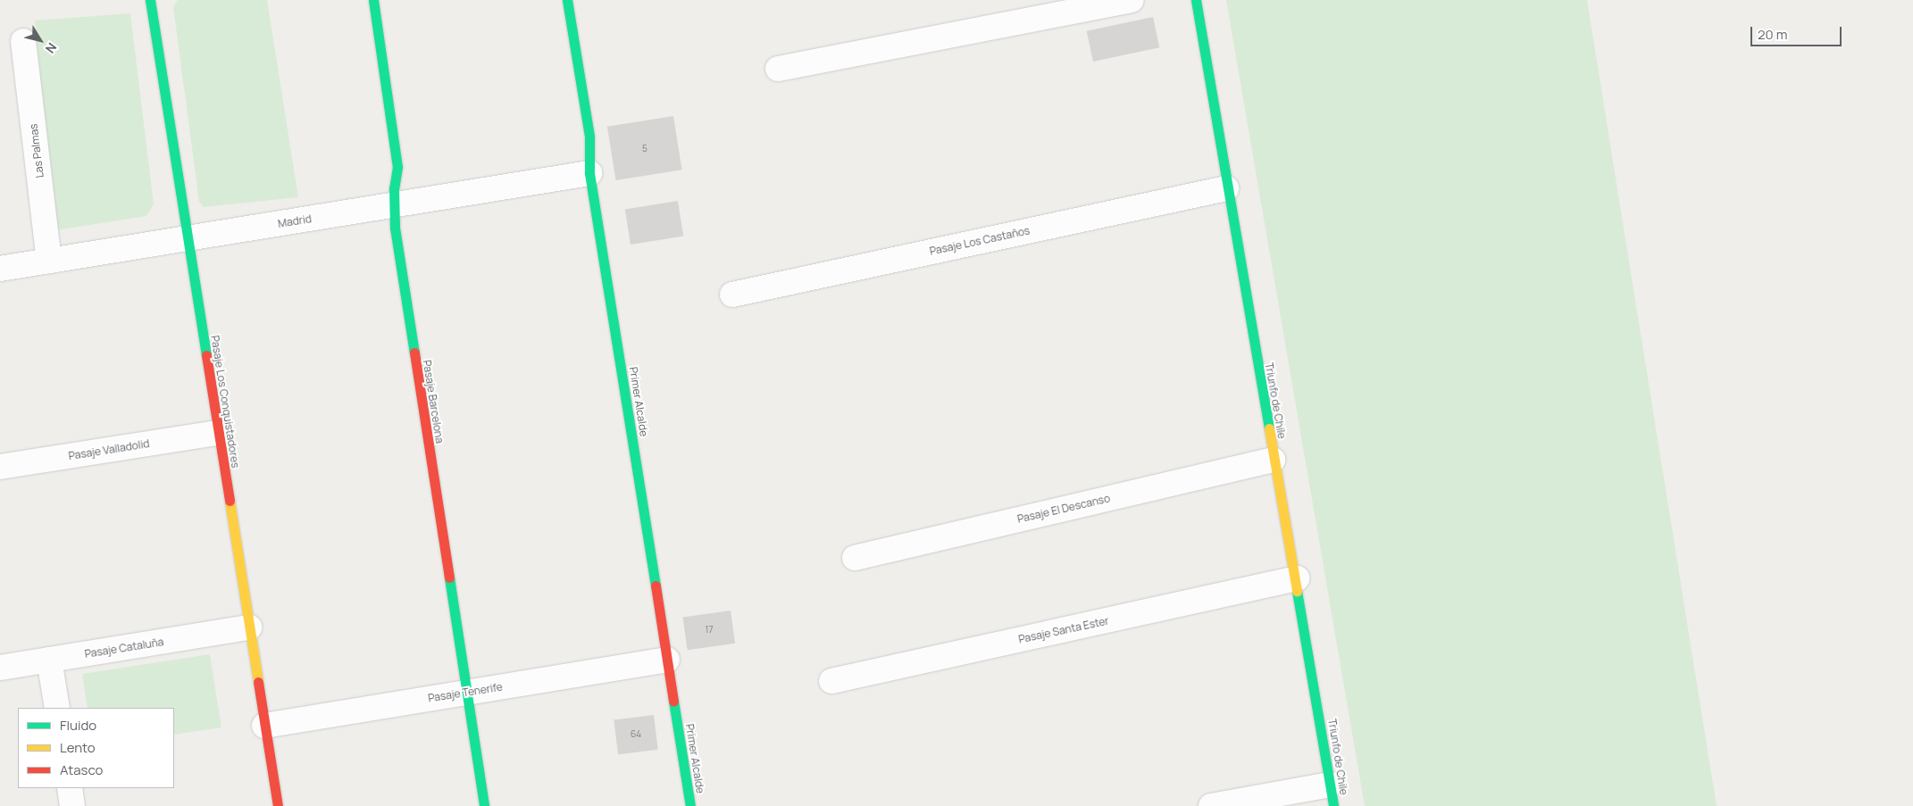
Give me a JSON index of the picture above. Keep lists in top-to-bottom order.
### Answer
{
  "streets": {
    "street": [
      "Las Palmas",
      "Madrid",
      "Pasaje Los Castaños",
      "Triunfo de Chile",
      "Pasaje Los Conquistadores",
      "Pasaje Barcelona",
      "Primer Alcalde",
      "Pasaje Valladolid",
      "Pasaje El Descanso",
      "Pasaje Santa Ester",
      "Pasaje Cataluña",
      "Pasaje Tenerife"
    ]
  },
  "crossings": [
    ["Las Palmas", "Madrid"],
    ["Madrid", "Pasaje Los Conquistadores"],
    ["Madrid", "Pasaje Barcelona"],
    ["Madrid", "Primer Alcalde"],
    ["Pasaje Los Castaños", "Triunfo de Chile"],
    ["Triunfo de Chile", "Pasaje El Descanso"],
    ["Triunfo de Chile", "Pasaje Santa Ester"],
    ["Pasaje Los Conquistadores", "Pasaje Valladolid"],
    ["Pasaje Los Conquistadores", "Pasaje Cataluña"],
    ["Pasaje Los Conquistadores", "Pasaje Tenerife"],
    ["Pasaje Barcelona", "Pasaje Tenerife"],
    ["Primer Alcalde", "Pasaje Tenerife"]
  ],
  "house_numbers": ["5", "17", "64"],
  "legend": ["Fluido", "Lento", "Atasco"],
  "scale_bar": "20 m",
  "north": "bottom right"
}
